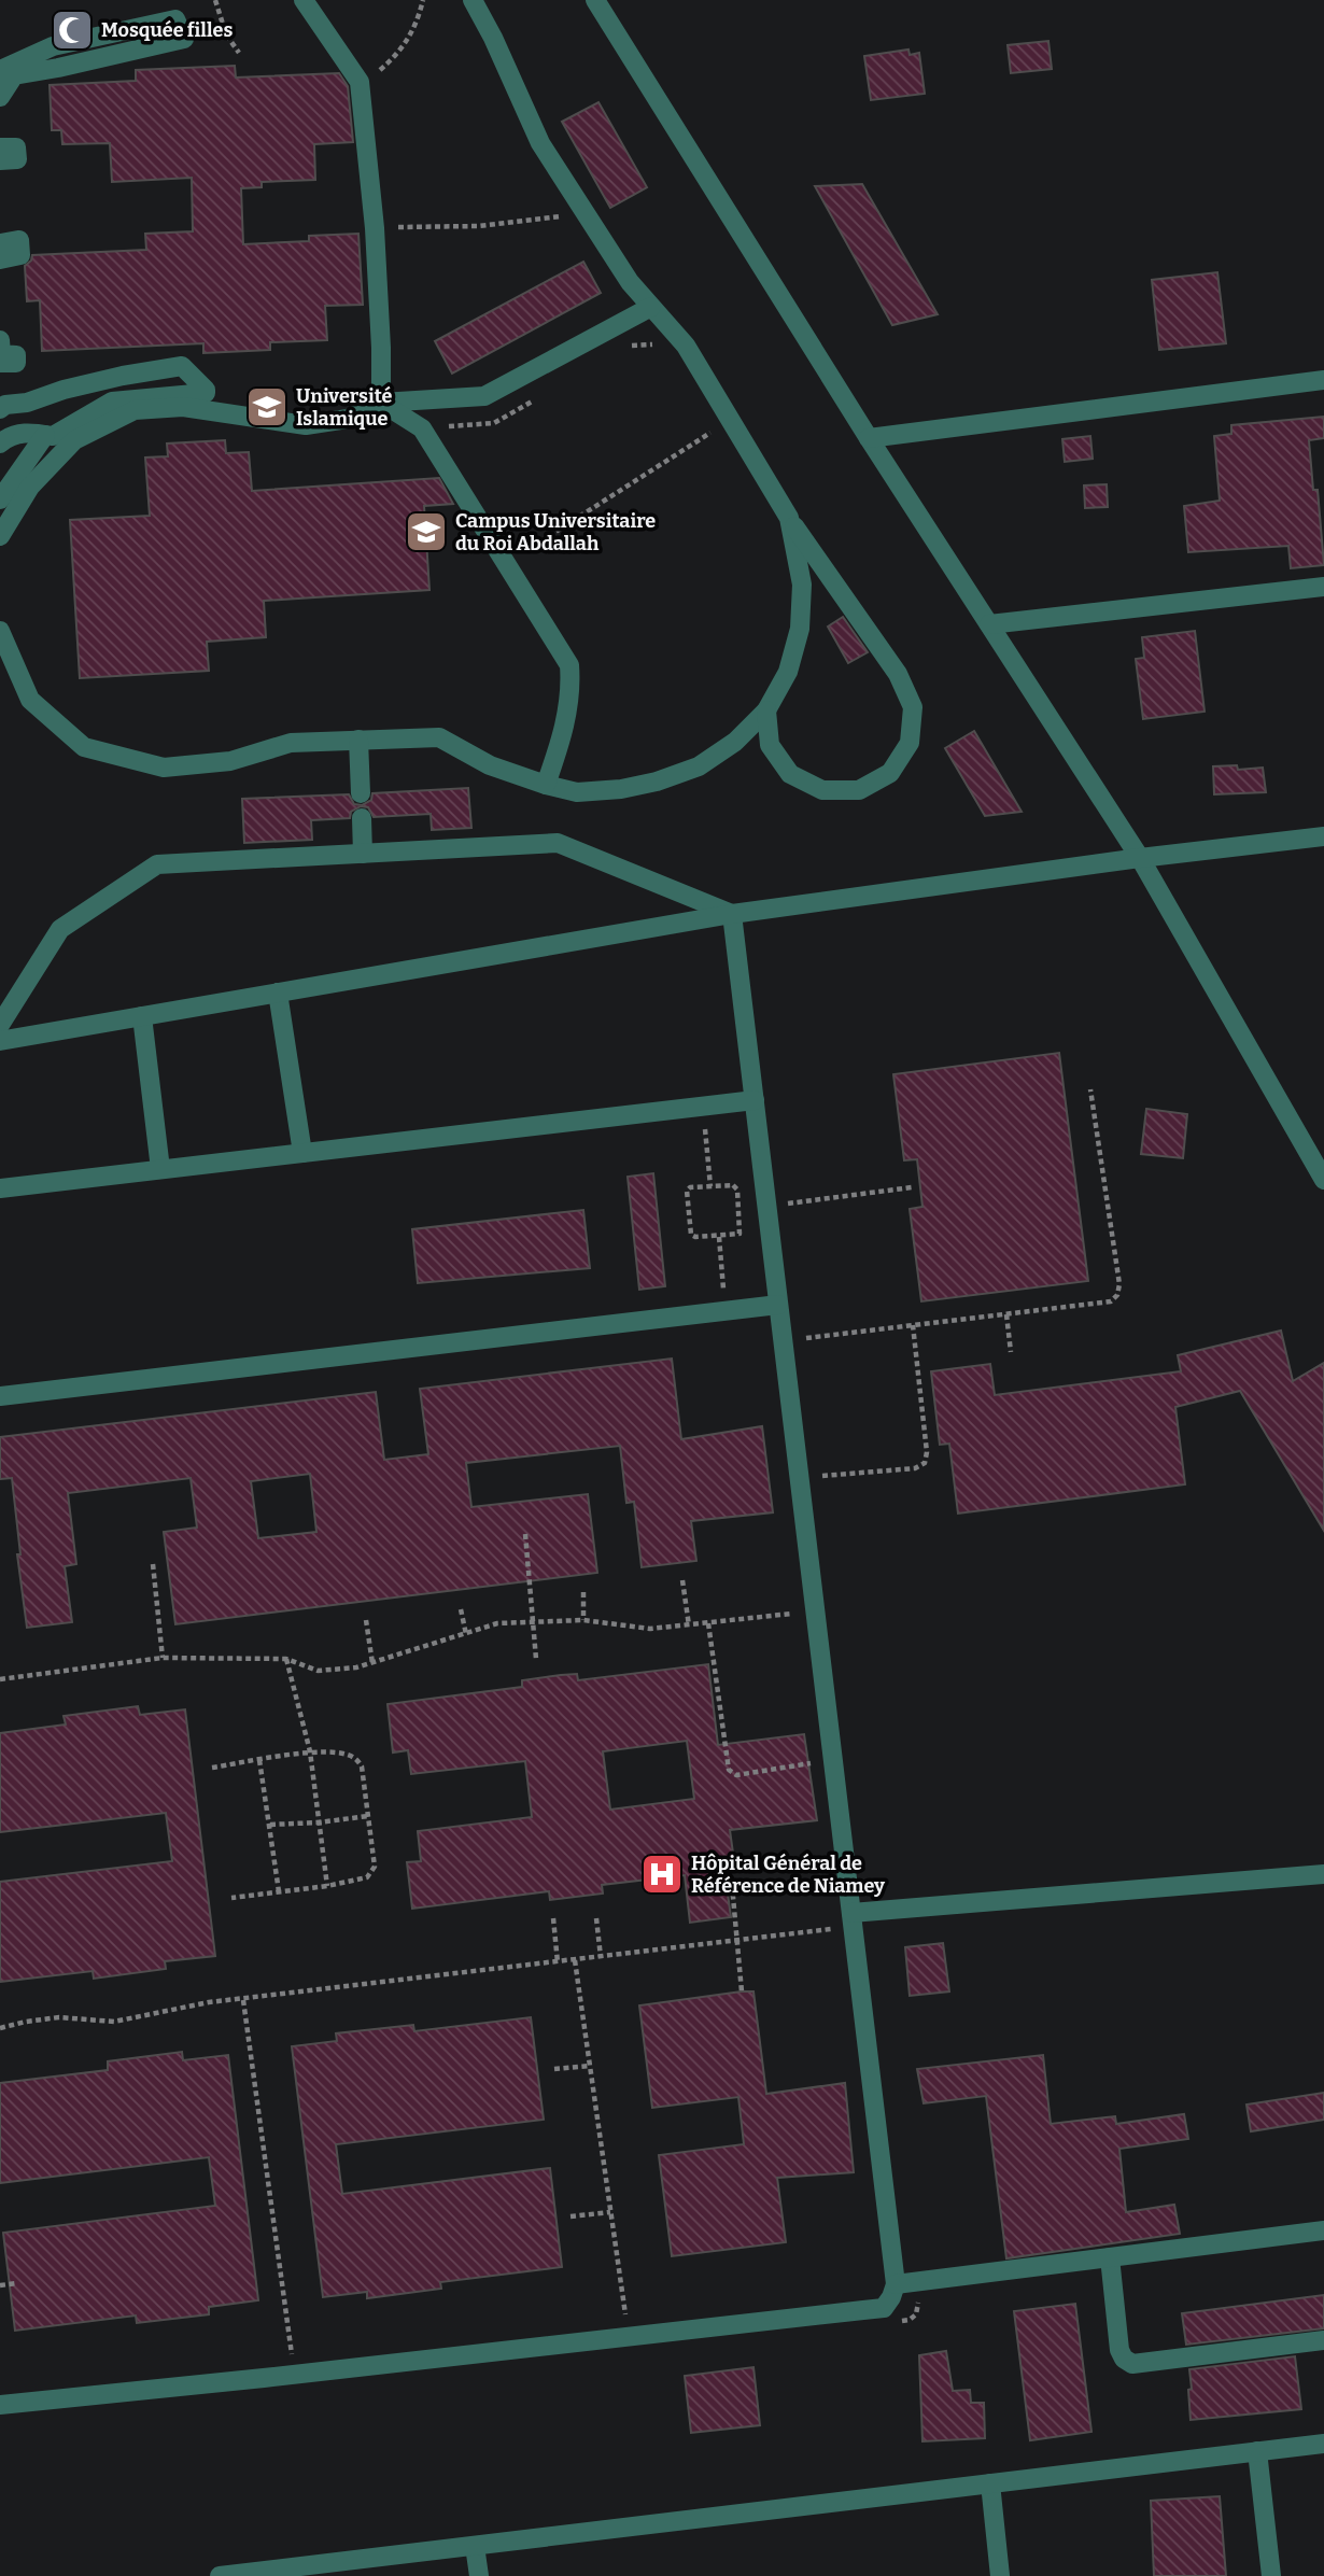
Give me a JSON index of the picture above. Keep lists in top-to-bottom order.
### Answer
{
  "places": {
    "mosque": ["Mosquée filles"],
    "school or university": ["Université Islamique", "Campus Universitaire du Roi Abdallah"],
    "hospital": ["Hôpital Général de Référence de Niamey"]
  }
}
